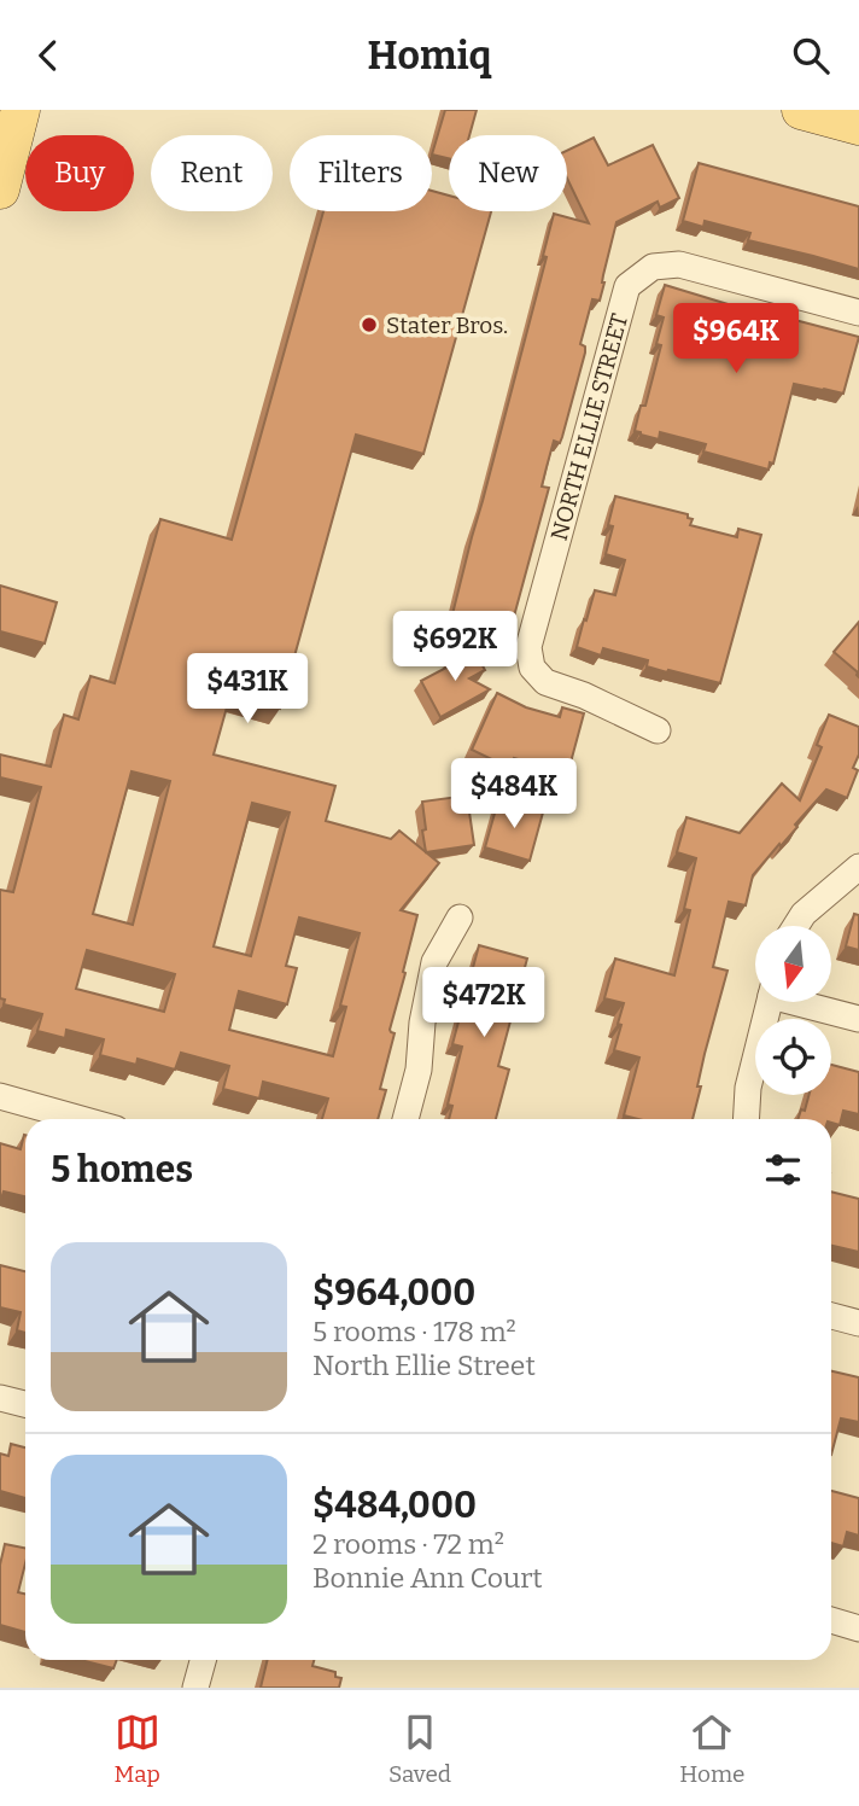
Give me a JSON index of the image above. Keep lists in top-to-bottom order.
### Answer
{
  "streets": {
    "street": ["NORTH ELLIE STREET"]
  },
  "places": ["Stater Bros."],
  "north": "bottom",
  "page": {
    "header": "Homiq",
    "chip": [
      "Buy",
      "Rent",
      "Filters",
      "New"
    ],
    "price": [
      "$964K",
      "$692K",
      "$431K",
      "$484K",
      "$472K"
    ],
    "heading": "5 homes",
    "list": [
      {
        "name": "$964,000",
        "note": "5 rooms · 178 m² · North Ellie Street"
      },
      {
        "name": "$484,000",
        "note": "2 rooms · 72 m² · Bonnie Ann Court"
      }
    ],
    "tabs": ["Map", "Saved", "Home"]
  }
}
